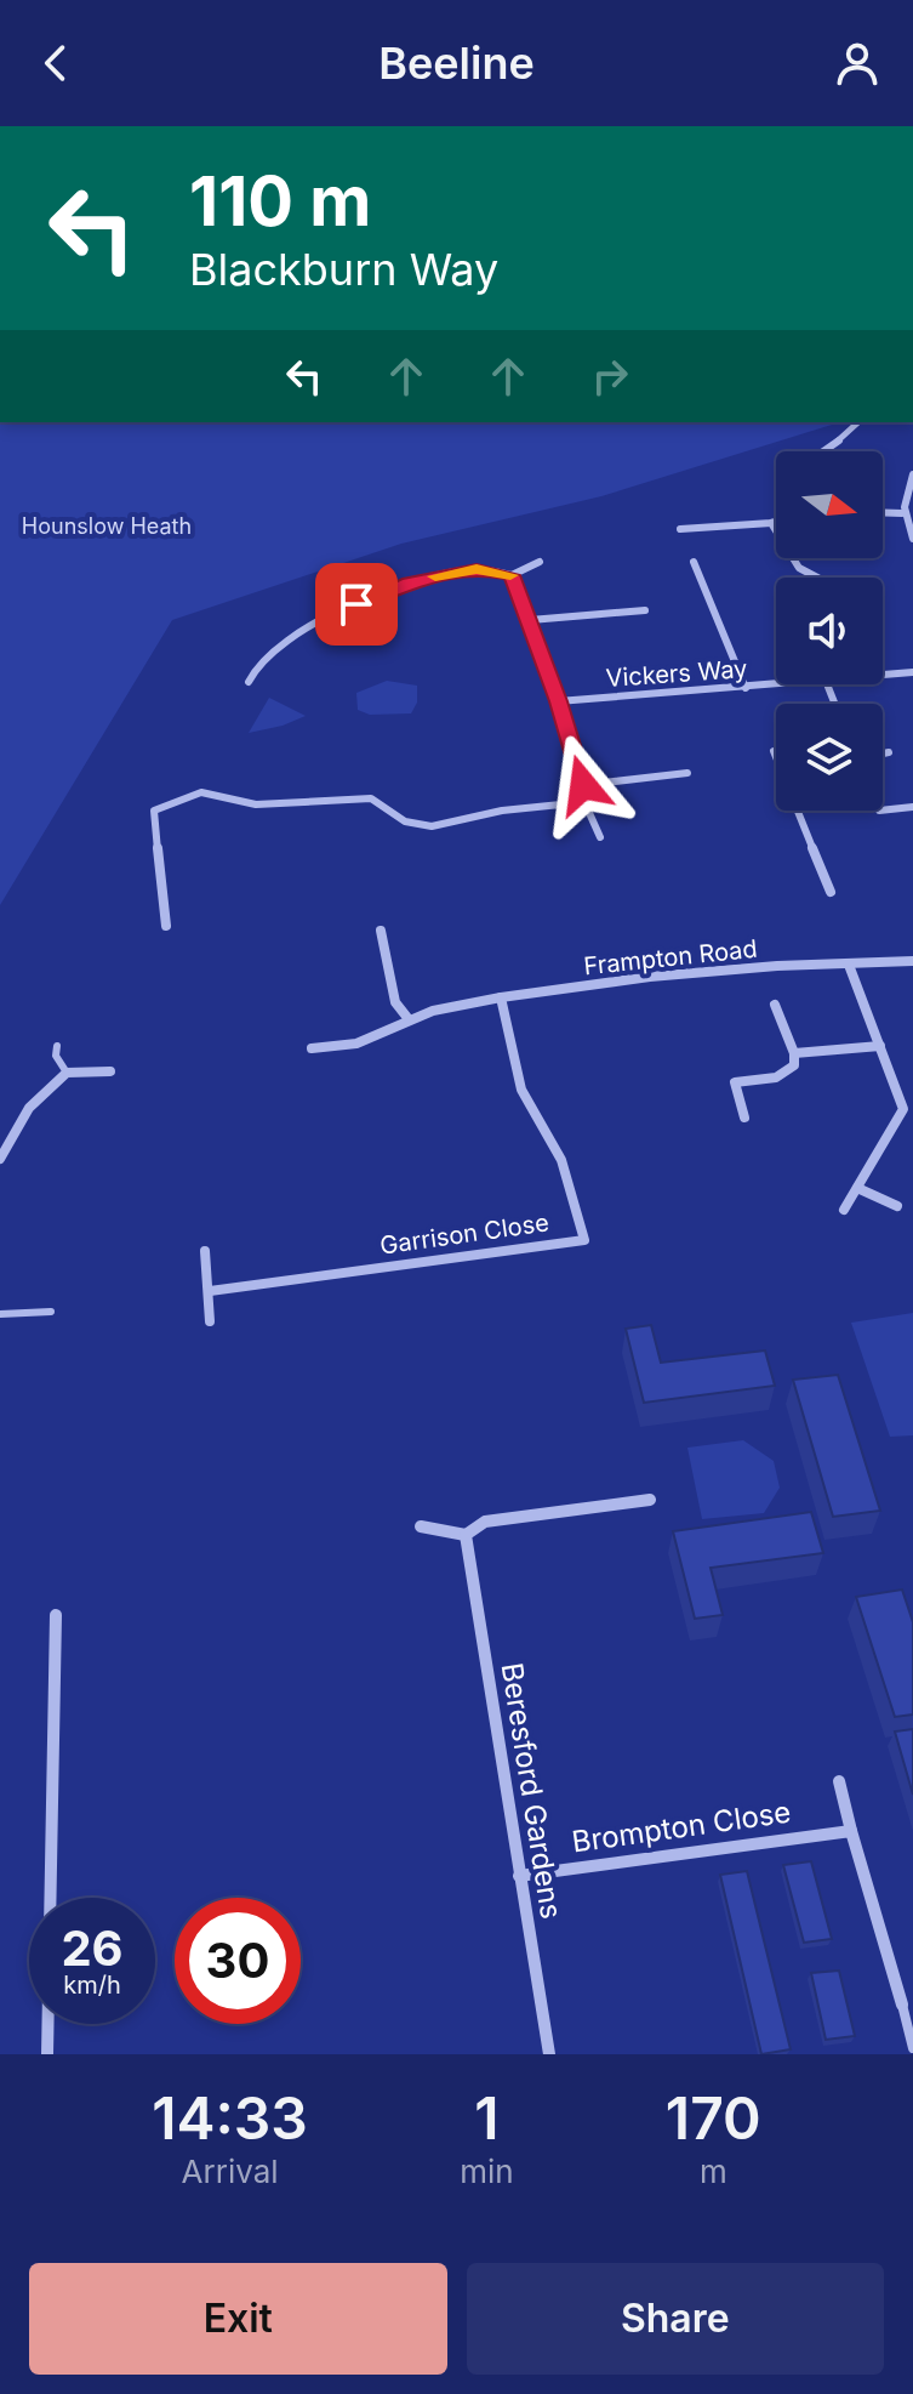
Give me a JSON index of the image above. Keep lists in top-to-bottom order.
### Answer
{
  "streets": {
    "street": [
      "Vickers Way",
      "Frampton Road",
      "Garrison Close",
      "Beresford Gardens",
      "Brompton Close"
    ]
  },
  "crossings": [
    ["Frampton Road", "Garrison Close"],
    ["Beresford Gardens", "Brompton Close"]
  ],
  "parks": ["Hounslow Heath"],
  "north": "right",
  "page": {
    "header": "Beeline",
    "turn": ["110 m", "Blackburn Way"],
    "speed": "26 km/h",
    "limit": "30",
    "eta": [
      "14:33",
      "Arrival",
      "1",
      "min",
      "170",
      "m"
    ],
    "buttons": ["Exit", "Share"]
  }
}
